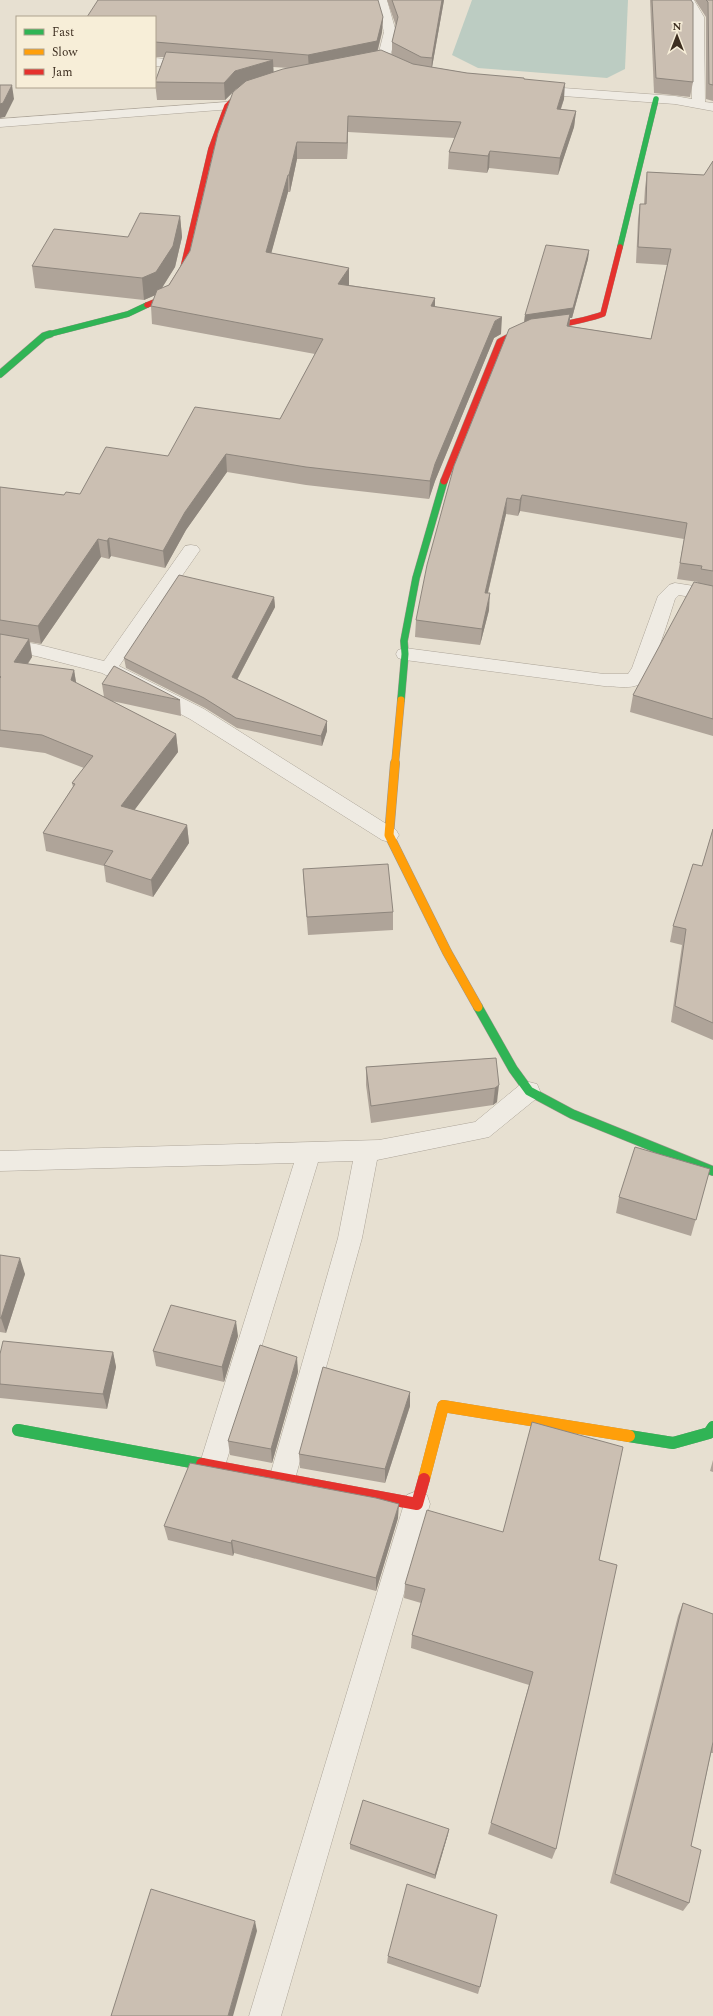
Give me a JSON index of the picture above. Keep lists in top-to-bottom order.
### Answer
{
  "legend": ["Fast", "Slow", "Jam"],
  "north": "top"
}
